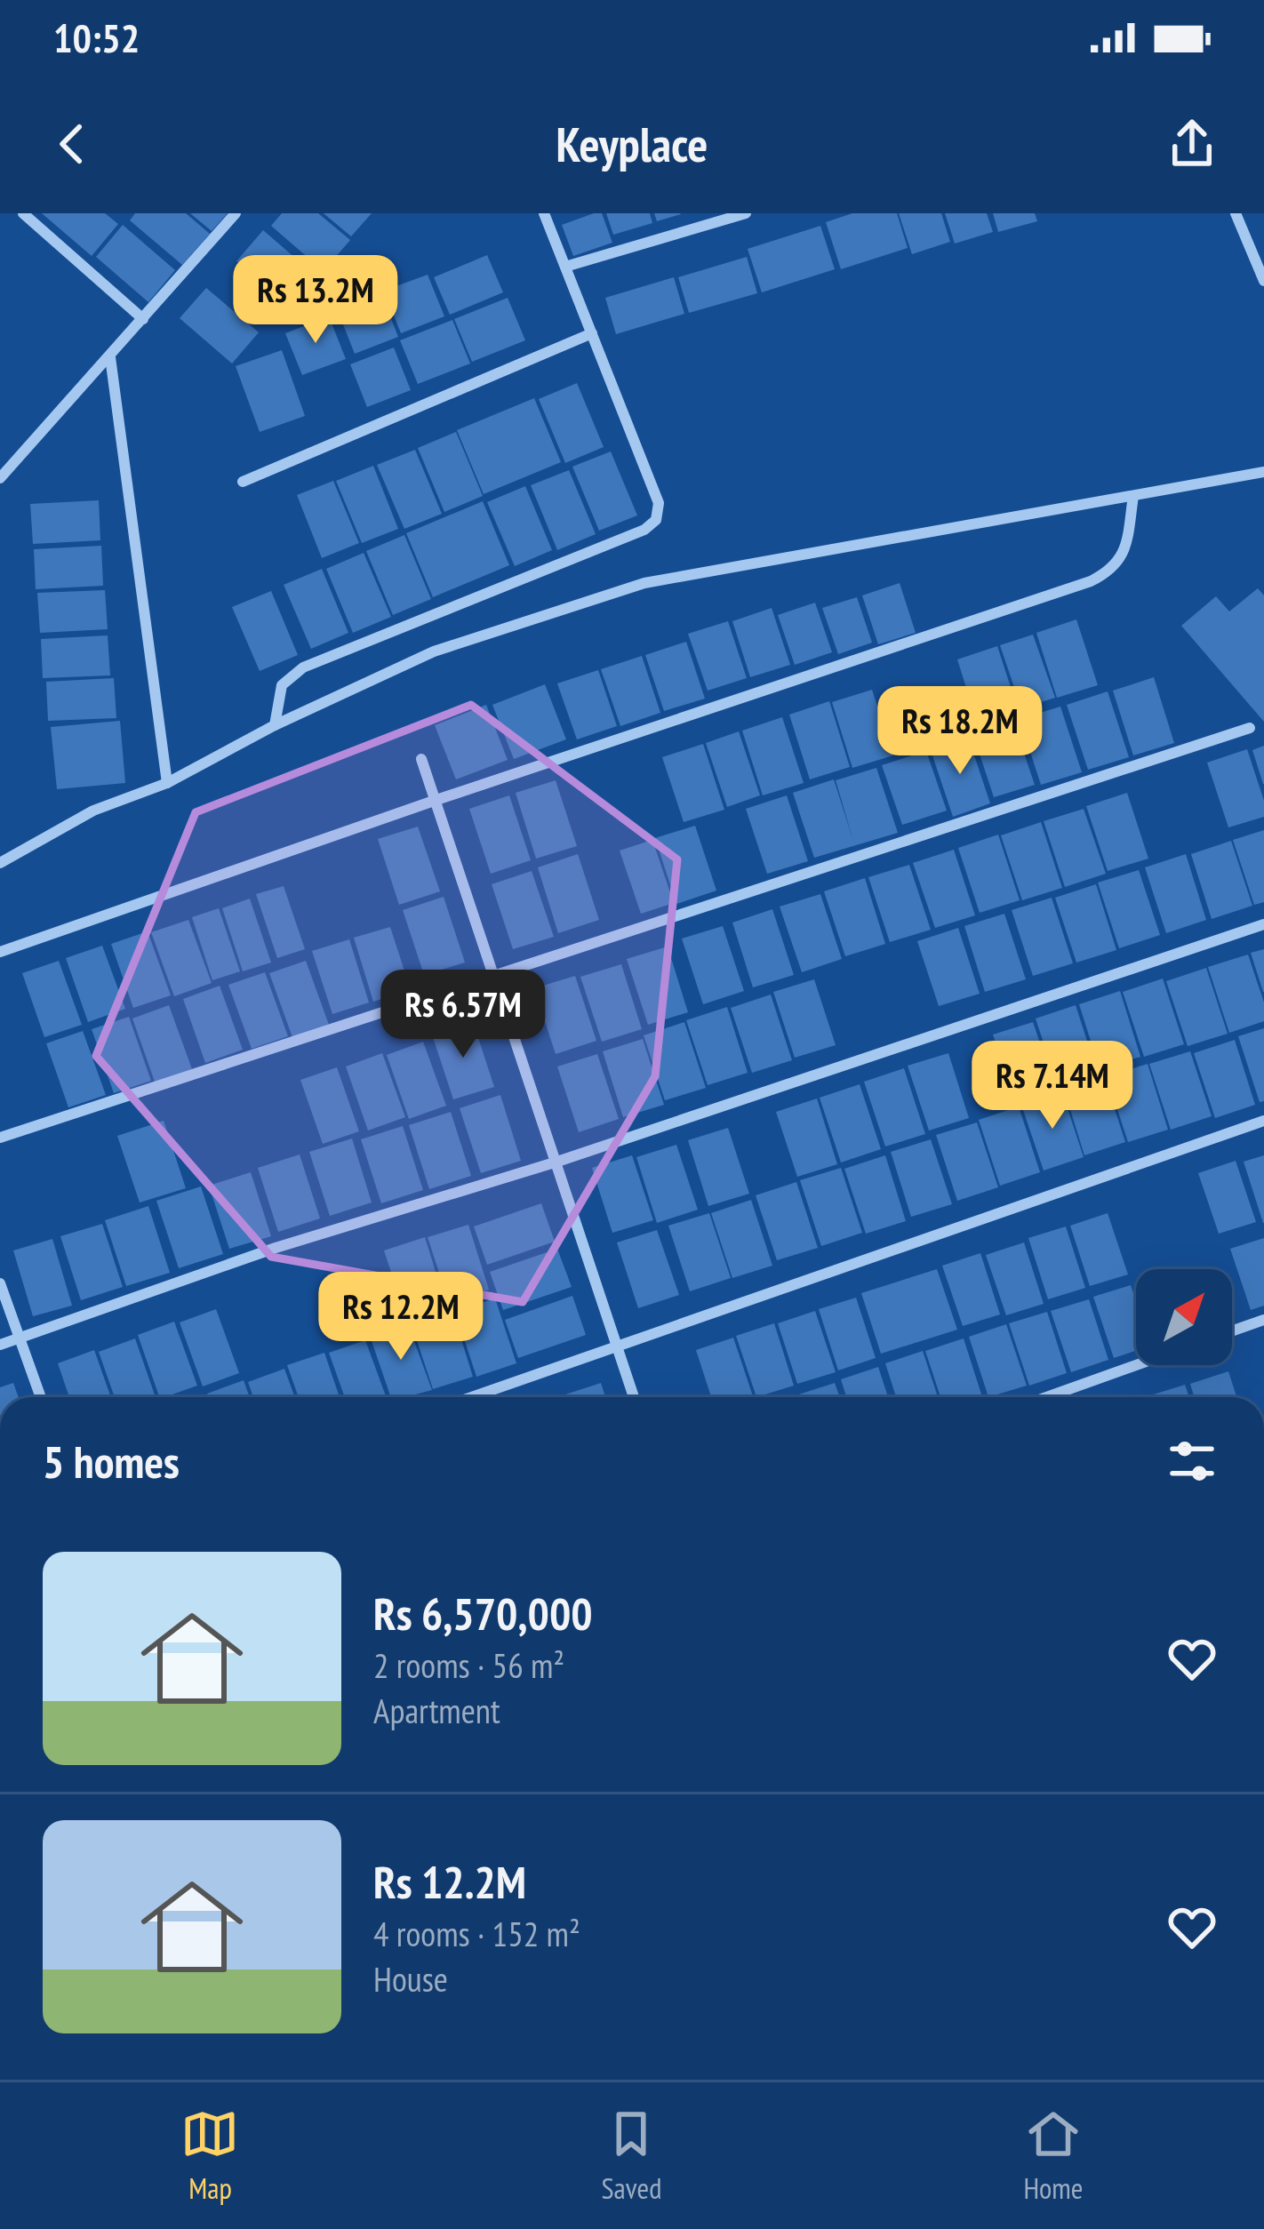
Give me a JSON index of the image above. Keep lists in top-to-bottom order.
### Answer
{
  "north": "top right",
  "page": {
    "status": "10:52",
    "header": "Keyplace",
    "price": [
      "Rs 13.2M",
      "Rs 18.2M",
      "Rs 6.57M",
      "Rs 7.14M",
      "Rs 12.2M"
    ],
    "heading": "5 homes",
    "list": [
      {
        "name": "Rs 6,570,000",
        "note": "2 rooms · 56 m² · Apartment"
      },
      {
        "name": "Rs 12.2M",
        "note": "4 rooms · 152 m² · House"
      }
    ],
    "tabs": ["Map", "Saved", "Home"]
  }
}
